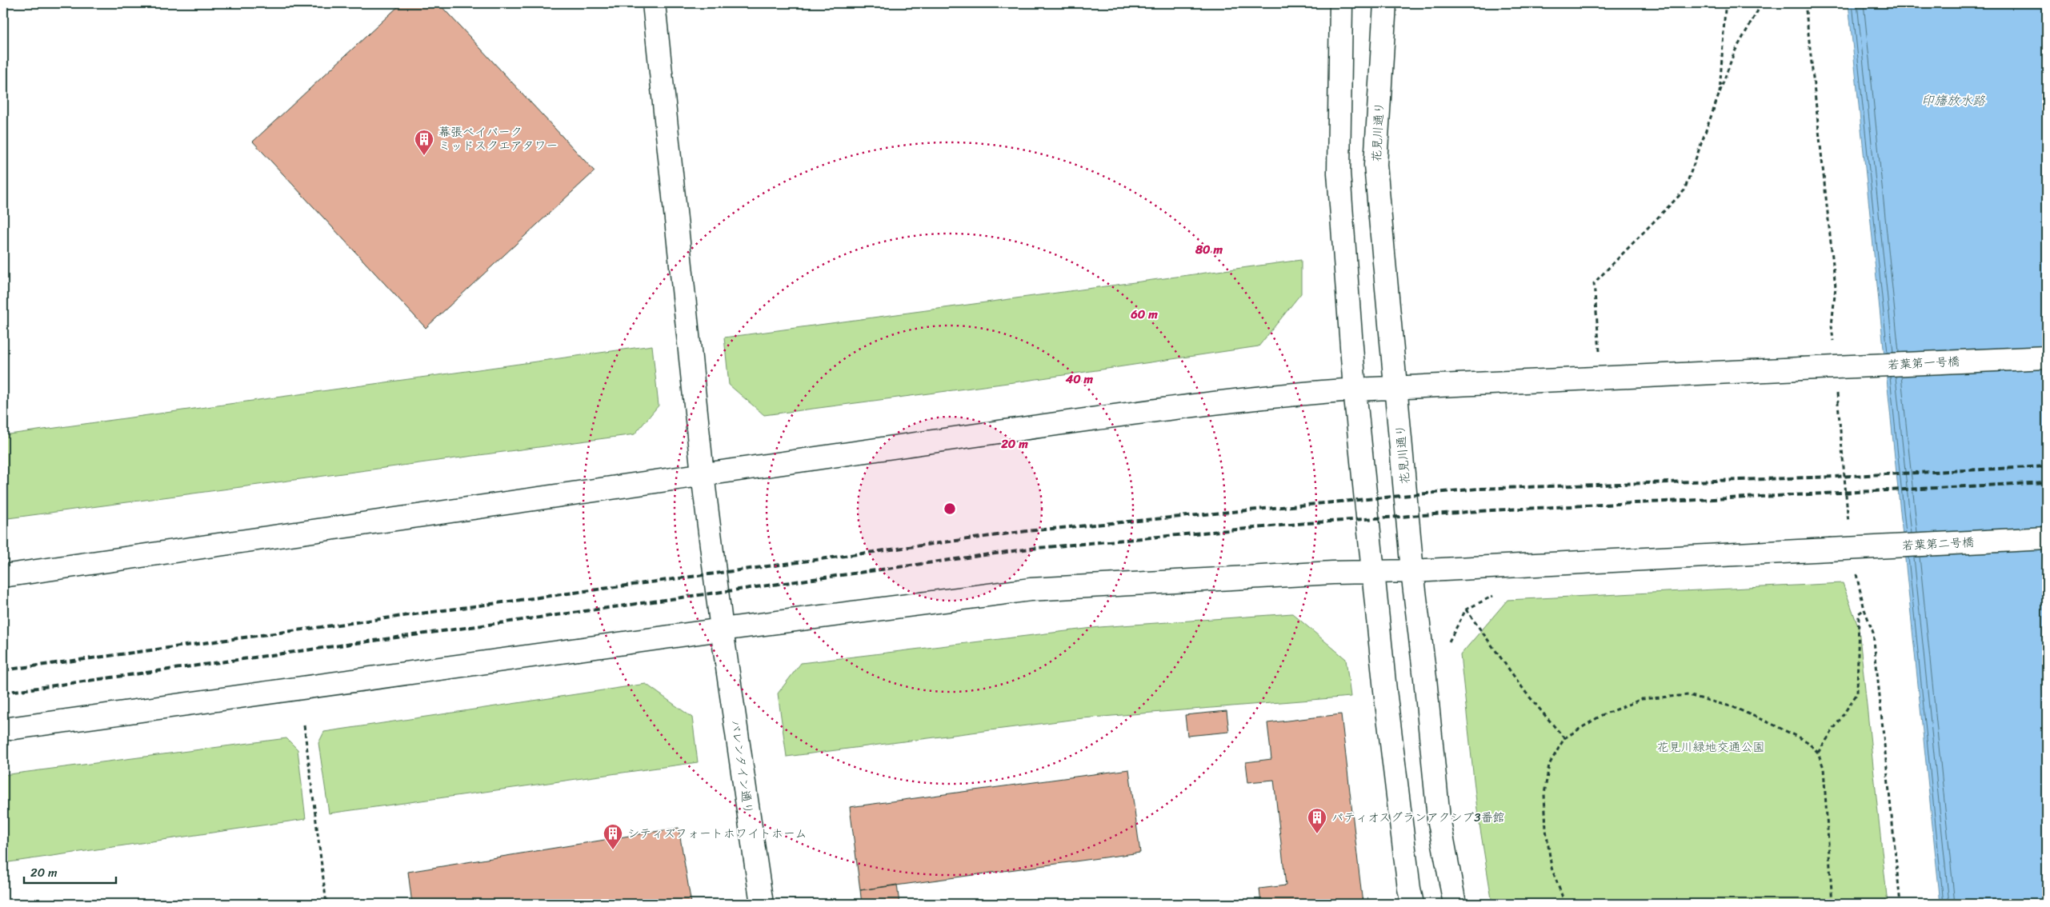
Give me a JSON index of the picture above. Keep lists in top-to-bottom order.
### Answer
{
  "streets": {
    "street": [
      "花見川通り",
      "若葉第一号橋",
      "若葉第二号橋",
      "バレンタイン通り"
    ]
  },
  "crossings": [
    ["花見川通り", "若葉第一号橋"],
    ["花見川通り", "若葉第二号橋"],
    ["若葉第一号橋", "バレンタイン通り"],
    ["若葉第二号橋", "バレンタイン通り"]
  ],
  "water": ["印旛放水路"],
  "parks": ["花見川緑地交通公園"],
  "places": {
    "building": ["幕張ベイパーク ミッドスクエアタワー", "パティオスグランアクシブ3番館", "シティズフォートホワイトホーム"]
  },
  "scale_bar": "20 m",
  "rings": [
    "80 m",
    "60 m",
    "40 m",
    "20 m"
  ]
}
